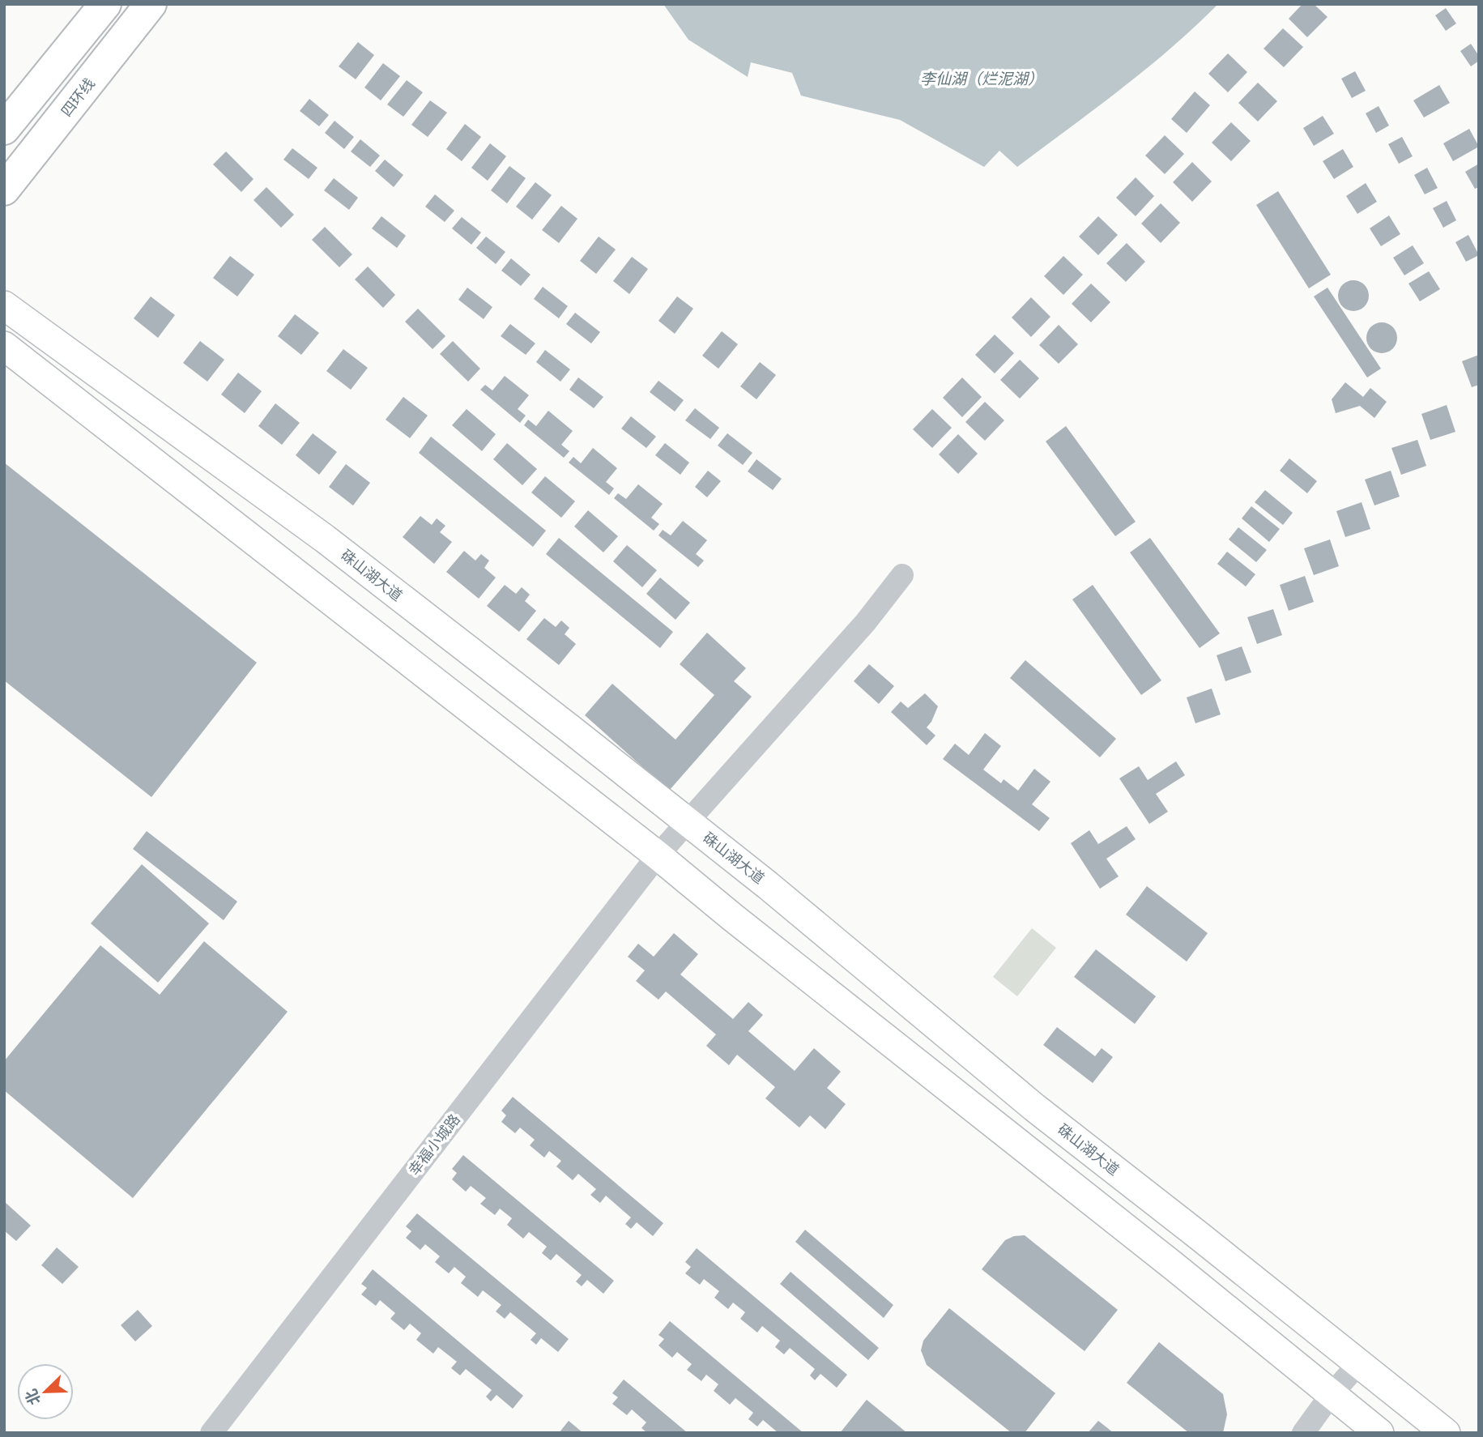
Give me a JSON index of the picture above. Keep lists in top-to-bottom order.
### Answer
{
  "streets": {
    "highway": ["四环线"],
    "main road": ["硃山湖大道"],
    "street": ["幸福小城路"]
  },
  "crossings": [
    ["硃山湖大道", "幸福小城路"]
  ],
  "water": ["李仙湖（烂泥湖）"],
  "north": "bottom left"
}
